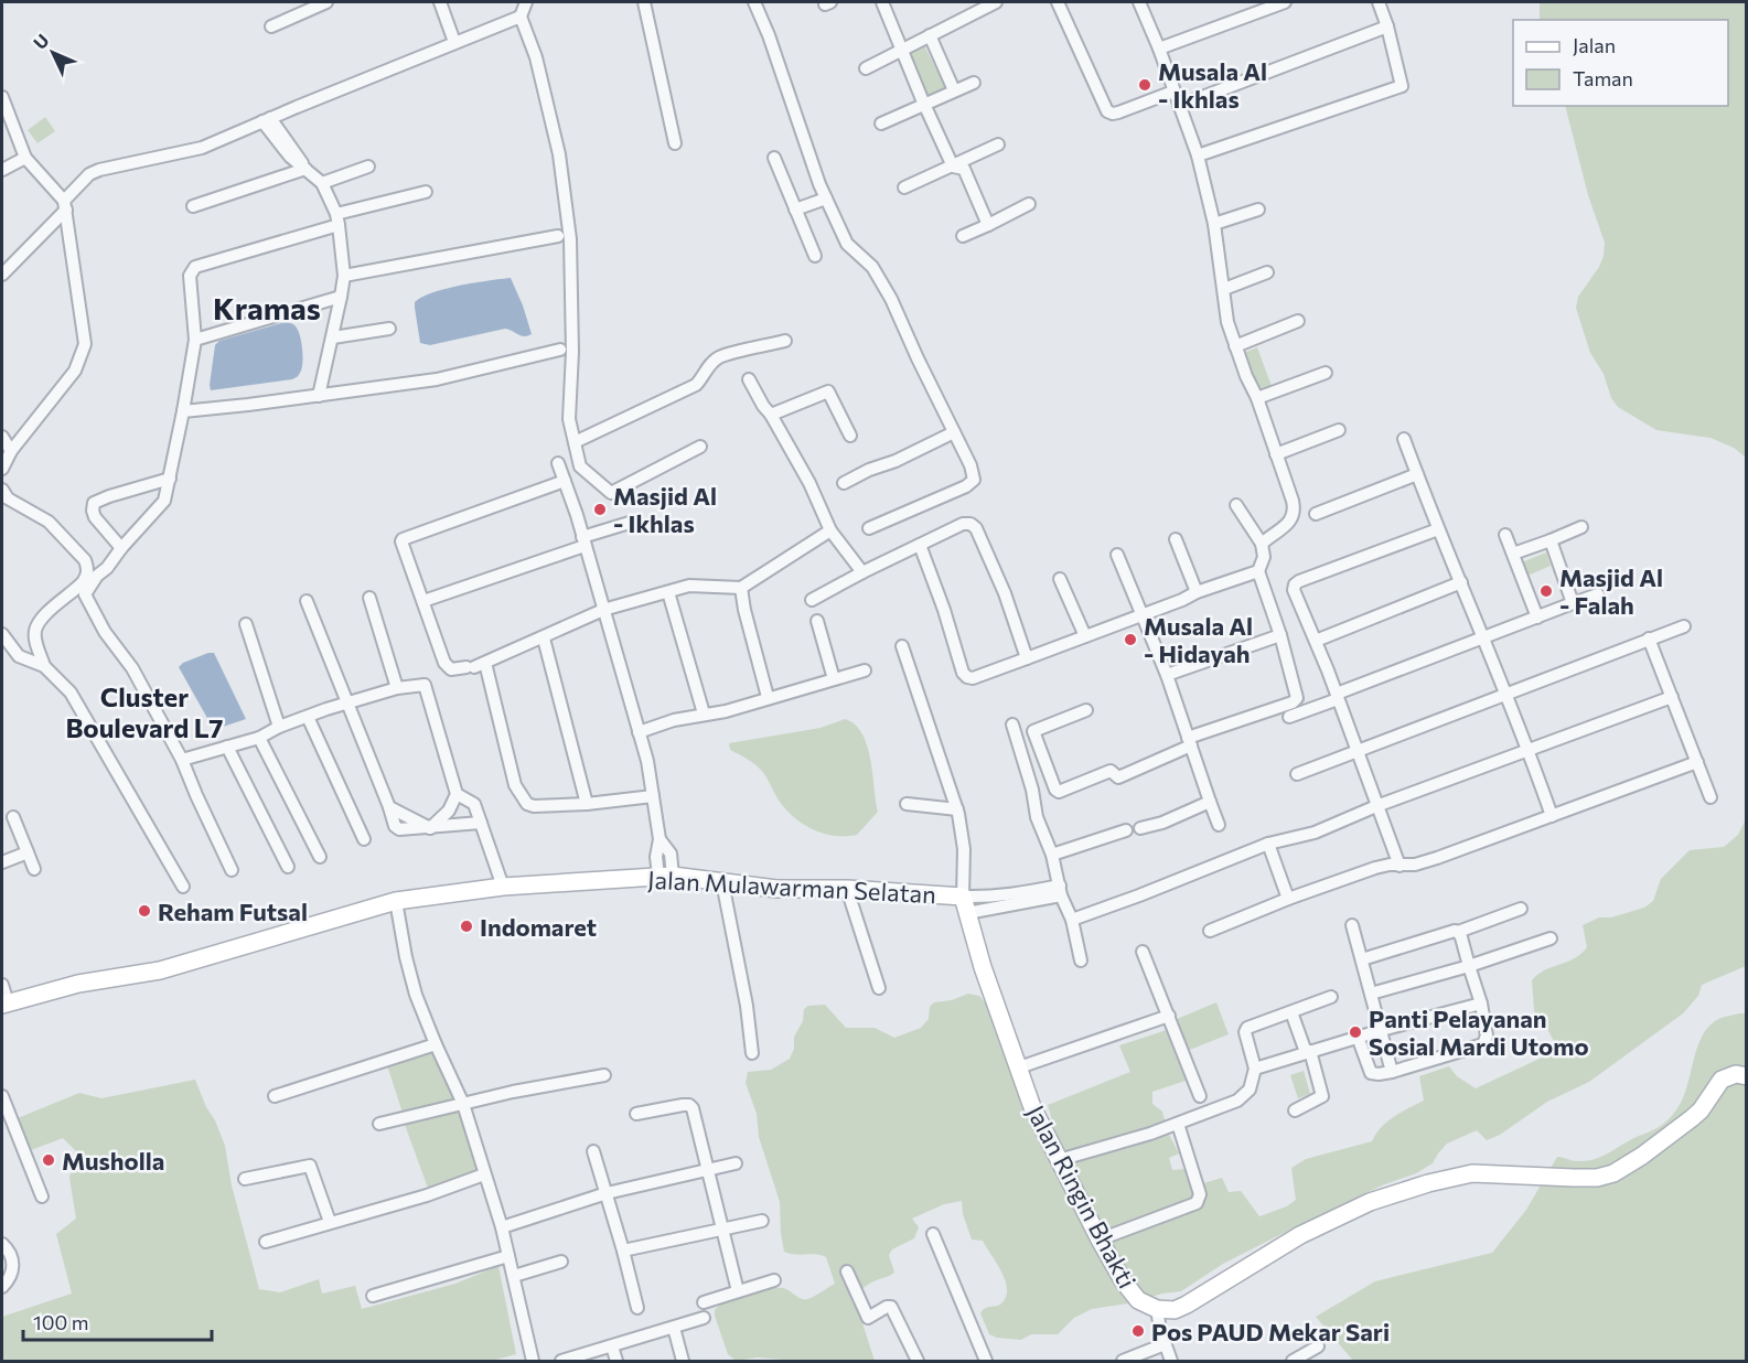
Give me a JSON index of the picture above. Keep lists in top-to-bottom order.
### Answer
{
  "streets": {
    "street": ["Jalan Mulawarman Selatan", "Jalan Ringin Bhakti"]
  },
  "crossings": [
    ["Jalan Mulawarman Selatan", "Jalan Ringin Bhakti"]
  ],
  "districts": ["Kramas", "Cluster Boulevard L7"],
  "places": [
    "Musala Al - Ikhlas",
    "Masjid Al - Ikhlas",
    "Masjid Al - Falah",
    "Musala Al - Hidayah",
    "Reham Futsal",
    "Indomaret",
    "Panti Pelayanan Sosial Mardi Utomo",
    "Musholla",
    "Pos PAUD Mekar Sari"
  ],
  "legend": ["Jalan", "Taman"],
  "scale_bar": "100 m",
  "north": "top left"
}
